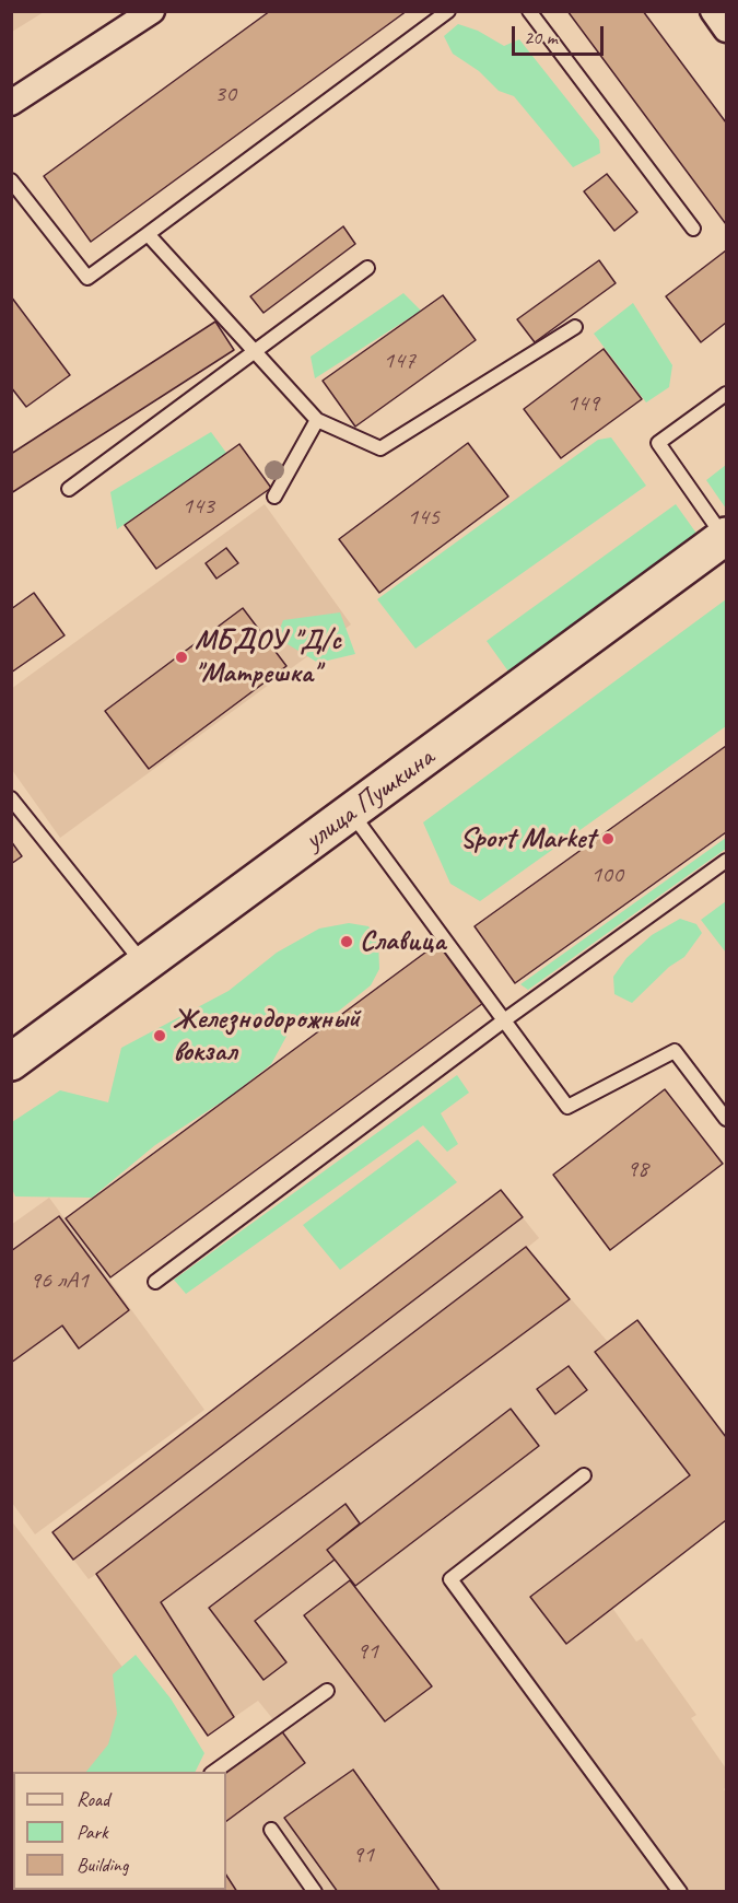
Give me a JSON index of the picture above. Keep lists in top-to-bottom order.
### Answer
{
  "streets": {
    "main road": ["улица Пушкина"]
  },
  "places": [
    "МБДОУ \"Д/с \"Матрешка\"",
    "Sport Market",
    "Славица",
    "Железнодорожный вокзал"
  ],
  "house_numbers": [
    "30",
    "147",
    "149",
    "143",
    "145",
    "100",
    "98",
    "96 лА1",
    "91",
    "91"
  ],
  "legend": ["Road", "Park", "Building"],
  "scale_bar": "20 m"
}
